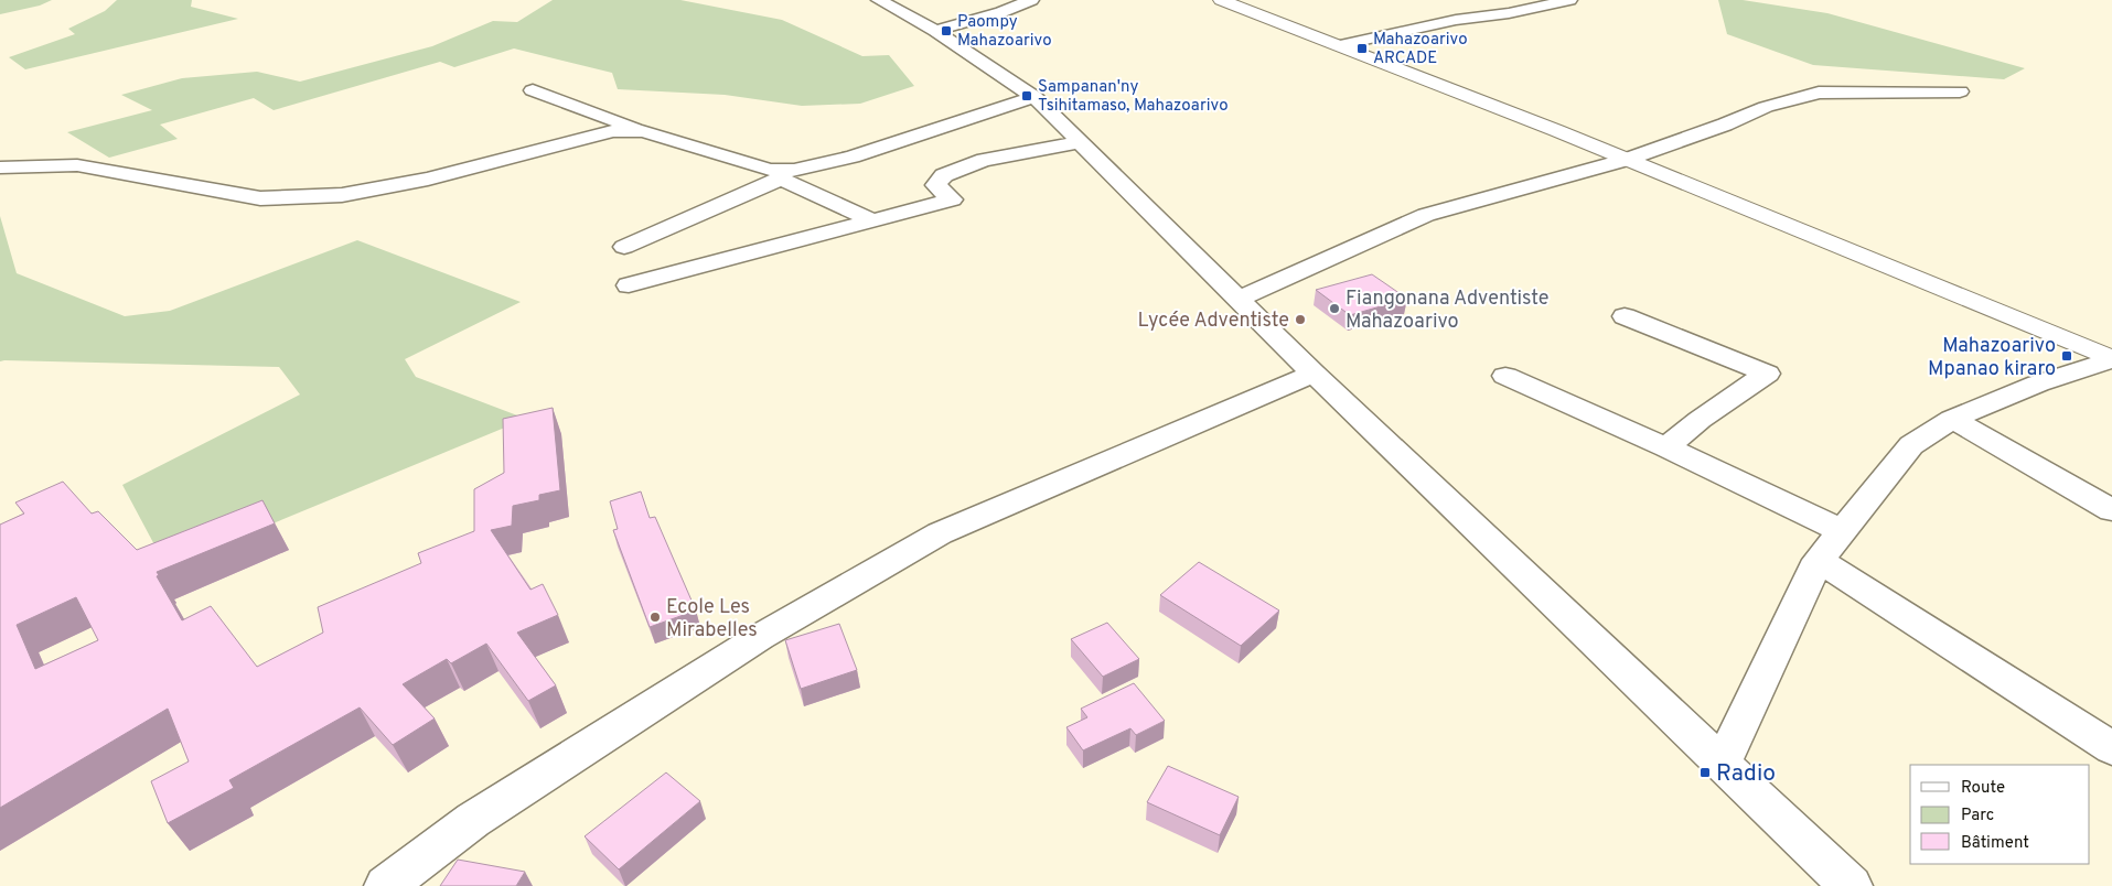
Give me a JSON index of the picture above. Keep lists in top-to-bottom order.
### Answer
{
  "places": {
    "transit": [
      "Paompy Mahazoarivo",
      "Mahazoarivo ARCADE",
      "Sampanan'ny Tsihitamaso, Mahazoarivo",
      "Mahazoarivo Mpanao kiraro",
      "Radio"
    ],
    "other": ["Fiangonana Adventiste Mahazoarivo", "Lycée Adventiste", "Ecole Les Mirabelles"]
  },
  "legend": ["Route", "Parc", "Bâtiment"]
}
